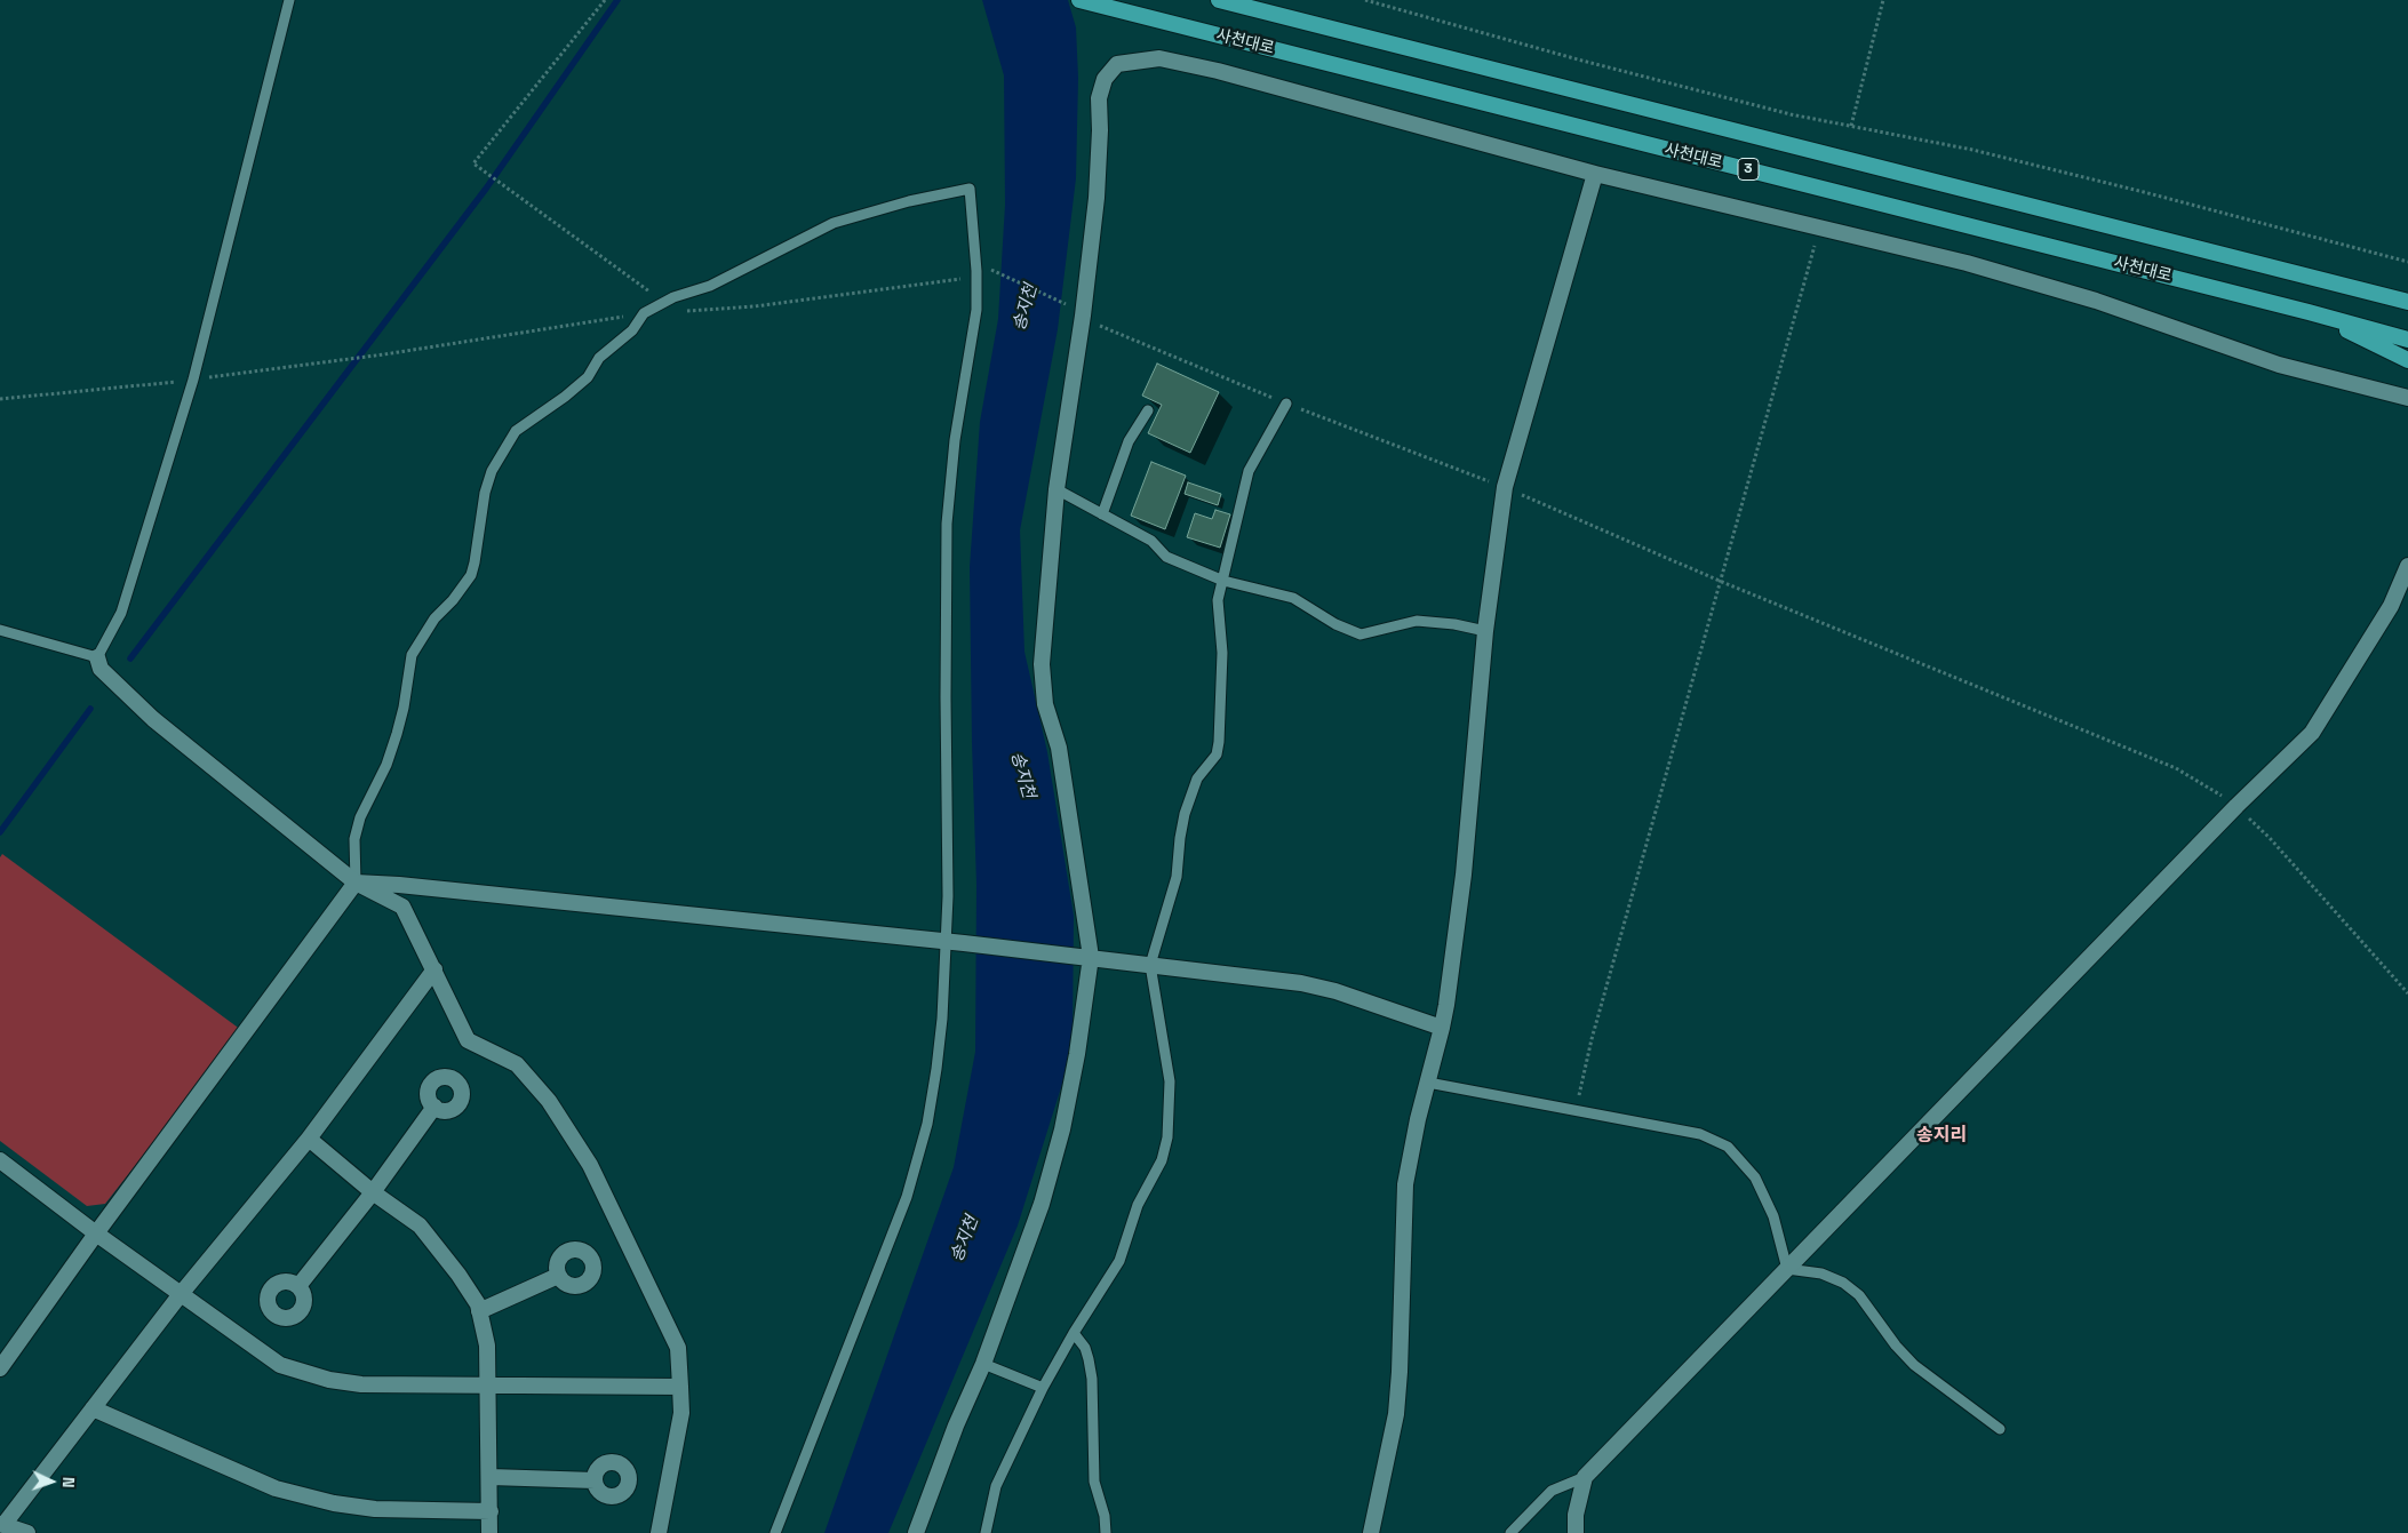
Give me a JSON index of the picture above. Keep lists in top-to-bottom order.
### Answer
{
  "streets": {
    "main road": ["사천대로", "3"]
  },
  "districts": ["송지리"],
  "water": ["송지천"],
  "north": "right"
}
